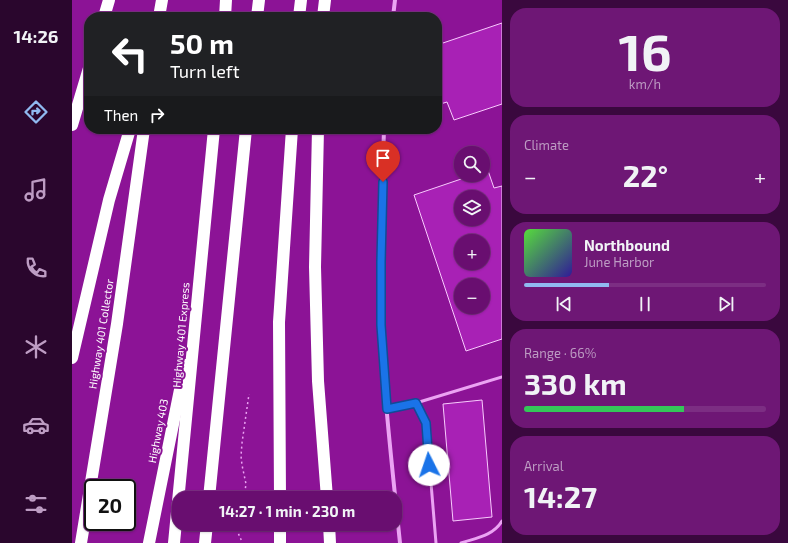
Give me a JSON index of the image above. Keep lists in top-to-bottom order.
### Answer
{
  "streets": {
    "highway": ["Highway 401 Collector", "Highway 401 Express", "Highway 403"]
  },
  "crossings": [
    ["Highway 401 Express", "Highway 403"]
  ],
  "page": {
    "tabs": "14:26",
    "tile": [
      ["16", "km/h"],
      "Climate",
      ["Range · 66%", "330 km"],
      ["Arrival", "14:27"]
    ],
    "turn": ["50 m", "Turn left"],
    "then": "Then",
    "map_buttons": ["+", "−"],
    "heat": ["−", "22°", "+"],
    "song": ["Northbound", "June Harbor"],
    "limit": "20",
    "trip": "14:27 · 1 min · 230 m"
  }
}
